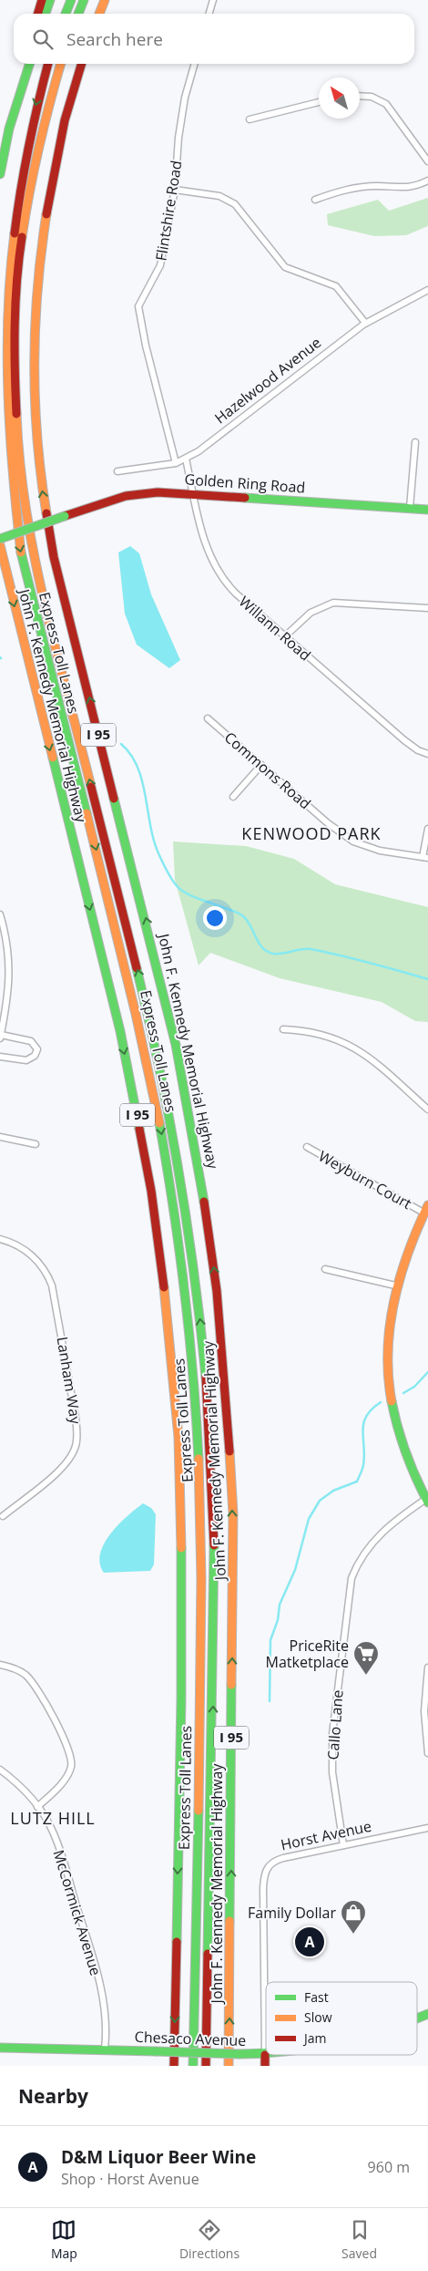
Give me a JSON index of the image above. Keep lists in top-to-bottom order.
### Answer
{
  "streets": {
    "main road": [
      "Golden Ring Road",
      "Express Toll Lanes",
      "John F. Kennedy Memorial Highway",
      "I 95",
      "Horst Avenue",
      "Chesaco Avenue"
    ],
    "street": [
      "Flintshire Road",
      "Hazelwood Avenue",
      "Willann Road",
      "Commons Road",
      "Weyburn Court",
      "Lanham Way",
      "Callo Lane",
      "McCormick Avenue"
    ]
  },
  "crossings": [
    ["Flintshire Road", "Hazelwood Avenue"],
    ["Hazelwood Avenue", "Willann Road"],
    ["Golden Ring Road", "Willann Road"],
    ["Callo Lane", "Horst Avenue"],
    ["Horst Avenue", "Chesaco Avenue"],
    ["McCormick Avenue", "Chesaco Avenue"]
  ],
  "districts": ["KENWOOD PARK", "LUTZ HILL"],
  "places": {
    "supermarket": ["PriceRite Matketplace"],
    "shop": ["Family Dollar"]
  },
  "legend": ["Fast", "Slow", "Jam"],
  "north": "top left",
  "page": {
    "search": "Search here",
    "pins": "A",
    "heading": "Nearby",
    "list": [
      {
        "mark": "A",
        "name": "D&M Liquor Beer Wine",
        "note": "Shop · Horst Avenue",
        "value": "960 m"
      }
    ],
    "nav": ["Map", "Directions", "Saved"]
  }
}
